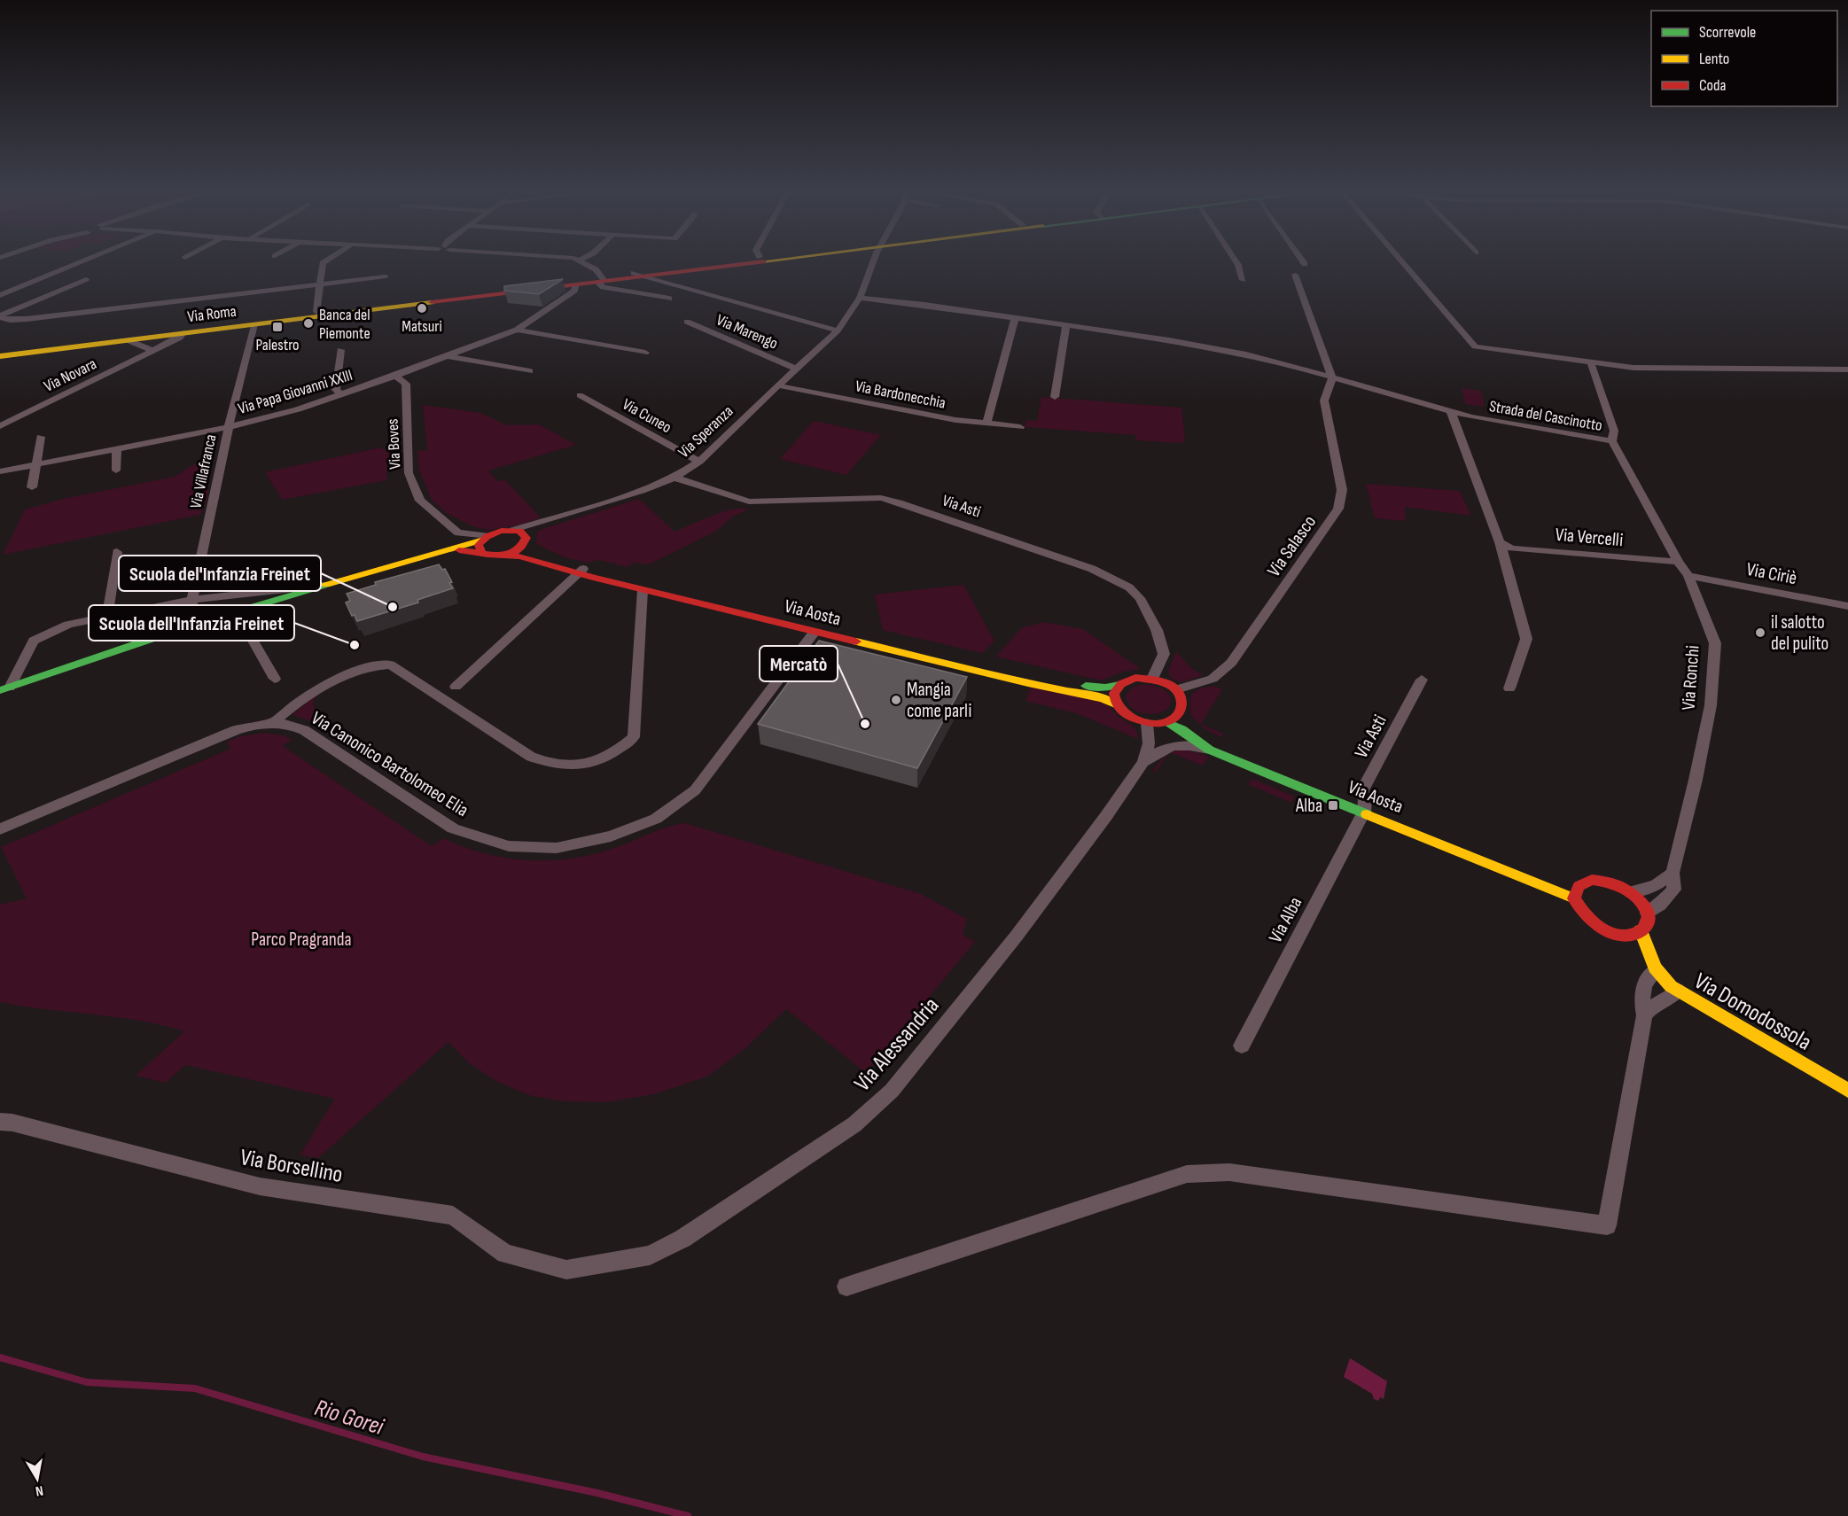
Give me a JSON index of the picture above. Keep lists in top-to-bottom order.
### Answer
{
  "streets": {
    "main road": ["Via Roma", "Via Aosta", "Via Domodossola"],
    "street": [
      "Via Marengo",
      "Via Novara",
      "Via Papa Giovanni XXIII",
      "Via Bardonecchia",
      "Via Cuneo",
      "Strada del Cascinotto",
      "Via Speranza",
      "Via Boves",
      "Via Villafranca",
      "Via Asti",
      "Via Vercelli",
      "Via Salasco",
      "Via Ciriè",
      "Via Ronchi",
      "Via Canonico Bartolomeo Elia",
      "Via Alba",
      "Via Alessandria",
      "Via Borsellino"
    ]
  },
  "crossings": [
    ["Via Roma", "Via Novara"],
    ["Via Roma", "Via Papa Giovanni XXIII"],
    ["Via Roma", "Via Villafranca"],
    ["Via Marengo", "Via Speranza"],
    ["Via Papa Giovanni XXIII", "Via Boves"],
    ["Via Papa Giovanni XXIII", "Via Villafranca"],
    ["Via Bardonecchia", "Via Speranza"],
    ["Via Cuneo", "Via Speranza"],
    ["Strada del Cascinotto", "Via Speranza"],
    ["Strada del Cascinotto", "Via Salasco"],
    ["Strada del Cascinotto", "Via Ronchi"],
    ["Via Speranza", "Via Asti"],
    ["Via Boves", "Via Aosta"],
    ["Via Asti", "Via Salasco"],
    ["Via Asti", "Via Aosta"],
    ["Via Asti", "Via Alba"],
    ["Via Asti", "Via Alessandria"],
    ["Via Vercelli", "Via Ronchi"],
    ["Via Salasco", "Via Aosta"],
    ["Via Salasco", "Via Alessandria"],
    ["Via Ciriè", "Via Ronchi"],
    ["Via Aosta", "Via Canonico Bartolomeo Elia"],
    ["Via Aosta", "Via Alba"],
    ["Via Aosta", "Via Alessandria"],
    ["Via Alessandria", "Via Borsellino"]
  ],
  "water": ["Rio Gorei"],
  "parks": ["Parco Pragranda"],
  "places": {
    "other": [
      "Matsuri",
      "Banca del Piemonte",
      "Scuola del'Infanzia Freinet",
      "il salotto del pulito",
      "Scuola dell'Infanzia Freinet",
      "Mangia come parli",
      "Mercatò"
    ],
    "transit": ["Palestro", "Alba"]
  },
  "legend": ["Scorrevole", "Lento", "Coda"],
  "north": "bottom"
}
